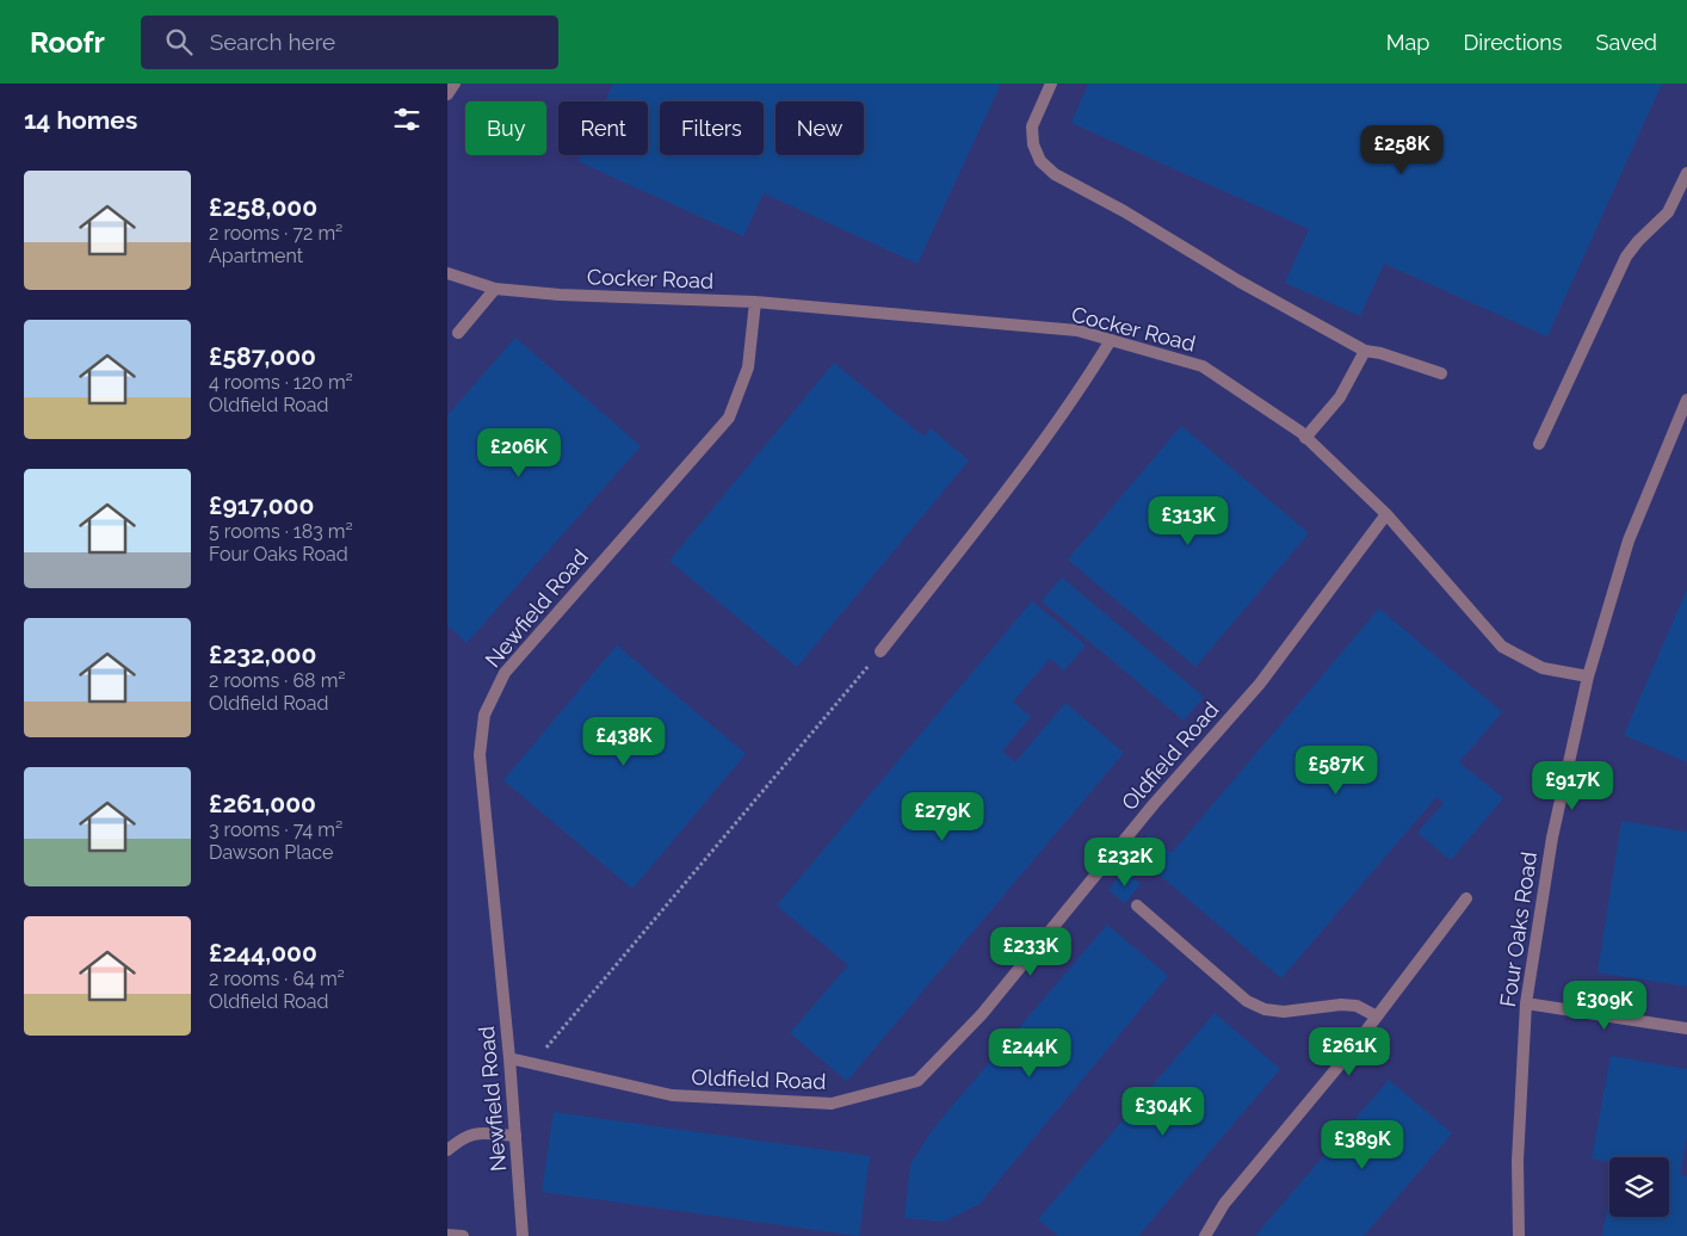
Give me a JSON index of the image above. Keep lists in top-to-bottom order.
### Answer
{
  "streets": {
    "street": [
      "Cocker Road",
      "Newfield Road",
      "Oldfield Road",
      "Four Oaks Road"
    ]
  },
  "crossings": [
    ["Cocker Road", "Newfield Road"],
    ["Cocker Road", "Oldfield Road"],
    ["Cocker Road", "Four Oaks Road"],
    ["Newfield Road", "Oldfield Road"]
  ],
  "page": {
    "header": "Roofr",
    "search": "Search here",
    "nav": ["Map", "Directions", "Saved"],
    "heading": "14 homes",
    "chip": [
      "Buy",
      "Rent",
      "Filters",
      "New"
    ],
    "price": [
      "£258K",
      "£206K",
      "£313K",
      "£438K",
      "£587K",
      "£917K",
      "£279K",
      "£232K",
      "£233K",
      "£309K",
      "£261K",
      "£244K",
      "£304K",
      "£389K"
    ],
    "list": [
      {
        "name": "£258,000",
        "note": "2 rooms · 72 m² · Apartment"
      },
      {
        "name": "£587,000",
        "note": "4 rooms · 120 m² · Oldfield Road"
      },
      {
        "name": "£917,000",
        "note": "5 rooms · 183 m² · Four Oaks Road"
      },
      {
        "name": "£232,000",
        "note": "2 rooms · 68 m² · Oldfield Road"
      },
      {
        "name": "£261,000",
        "note": "3 rooms · 74 m² · Dawson Place"
      },
      {
        "name": "£244,000",
        "note": "2 rooms · 64 m² · Oldfield Road"
      }
    ]
  }
}
